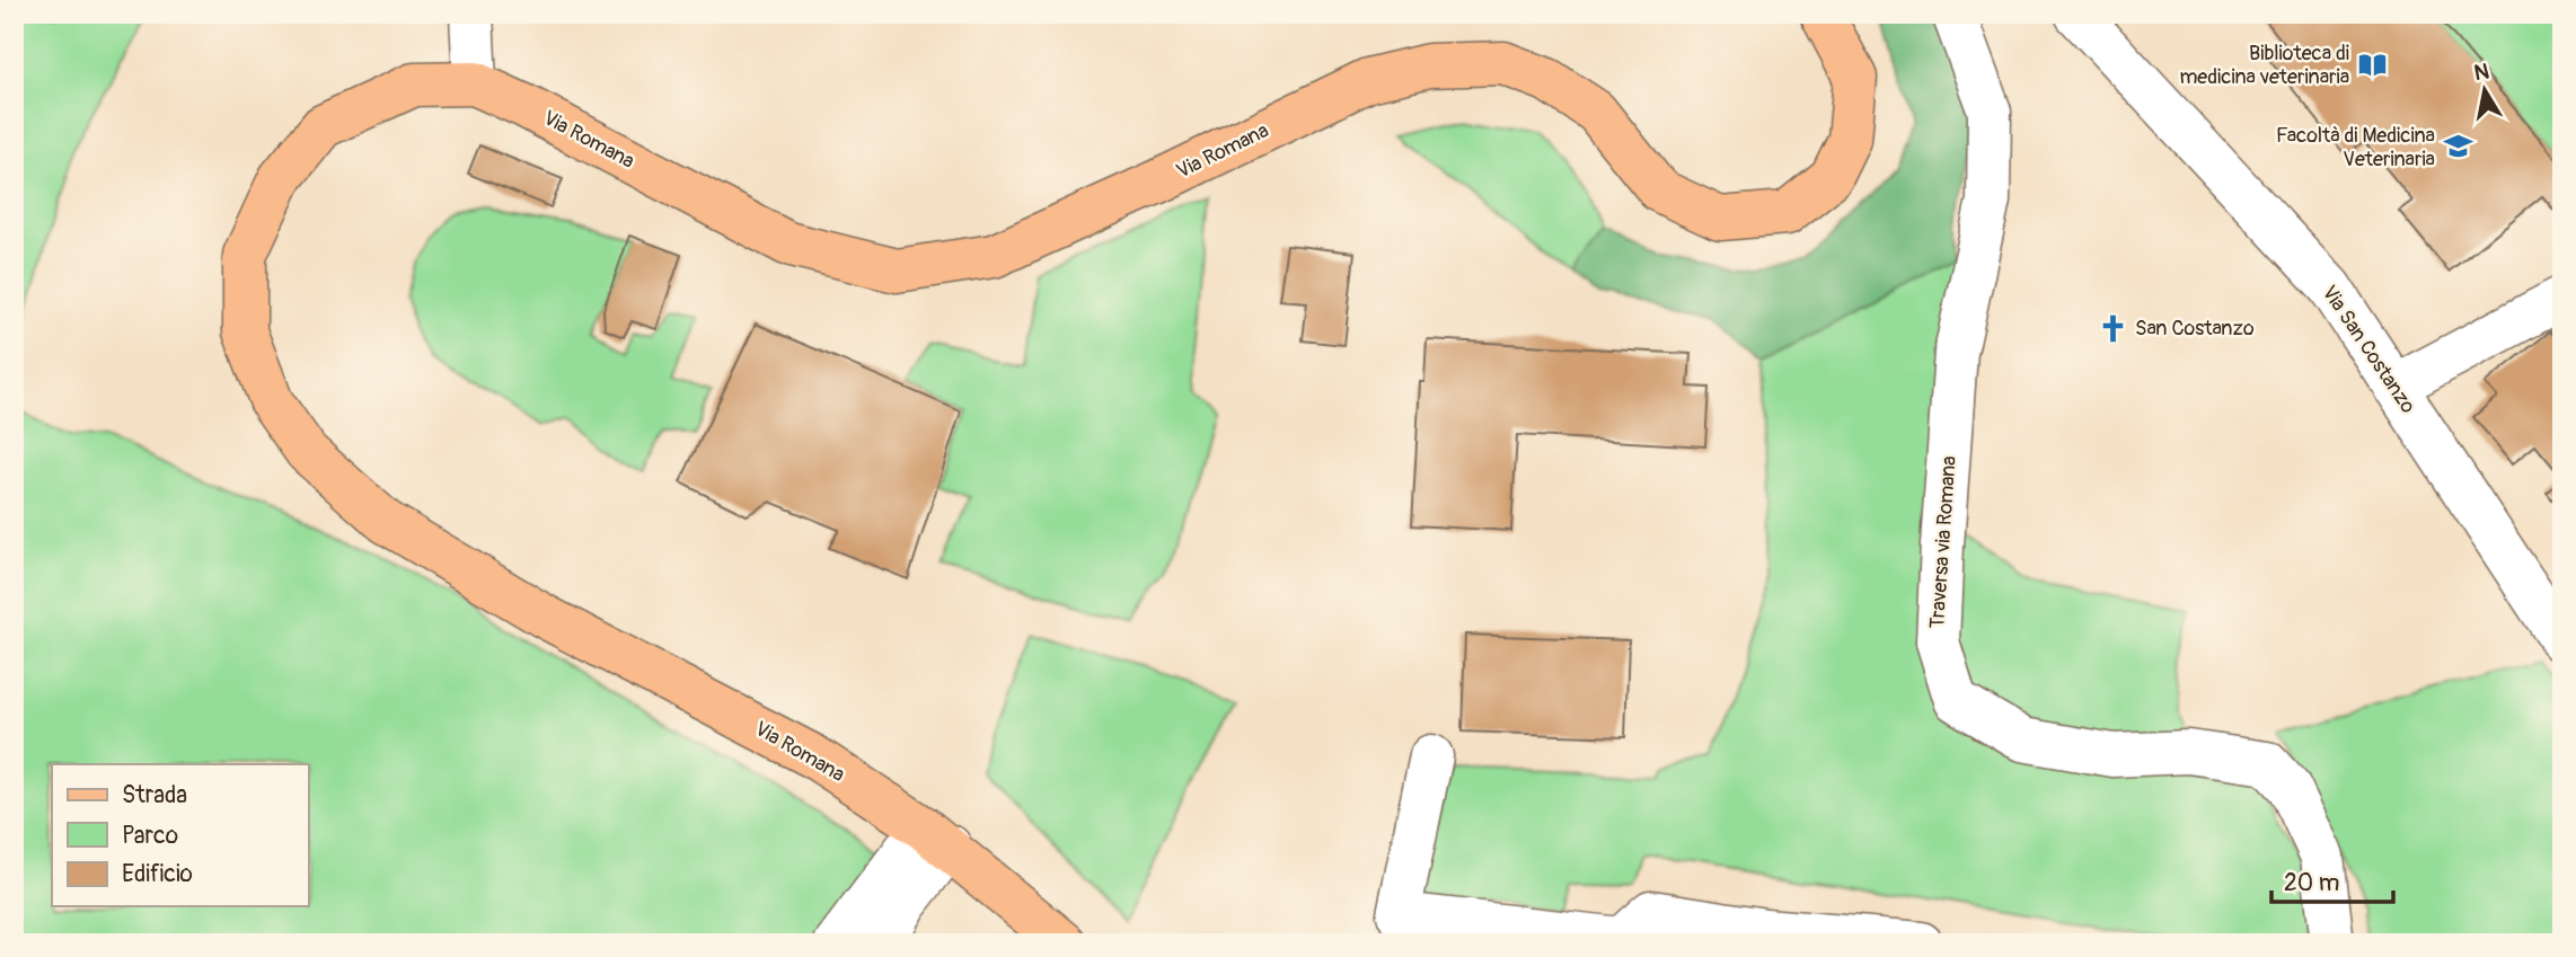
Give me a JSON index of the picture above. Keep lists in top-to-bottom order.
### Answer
{
  "streets": {
    "main road": ["Via Romana"],
    "street": ["Via San Costanzo", "Traversa via Romana"]
  },
  "places": {
    "library": ["Biblioteca di medicina veterinaria"],
    "school or university": ["Facoltà di Medicina Veterinaria"],
    "church": ["San Costanzo"]
  },
  "legend": ["Strada", "Parco", "Edificio"],
  "scale_bar": "20 m",
  "north": "top"
}
